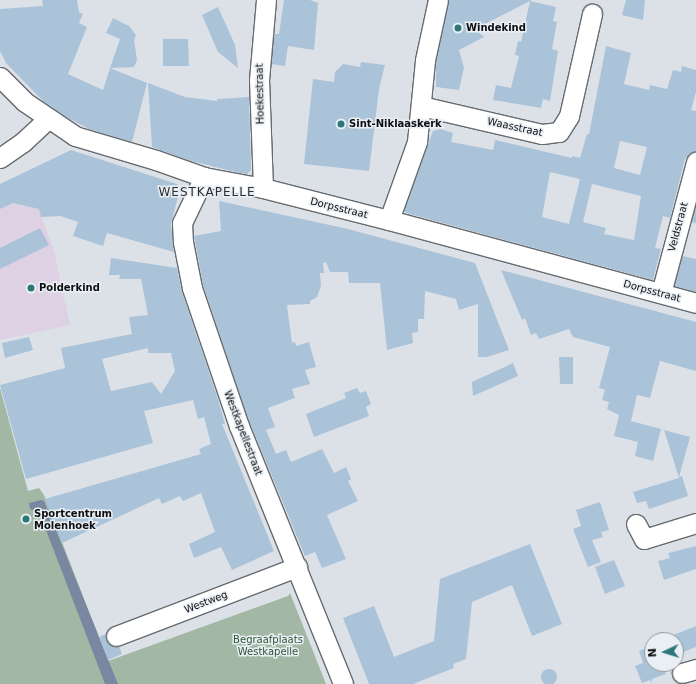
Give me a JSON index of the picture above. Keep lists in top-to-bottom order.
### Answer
{
  "streets": {
    "street": [
      "Hoekestraat",
      "Waasstraat",
      "Dorpsstraat",
      "Veldstraat",
      "Westkapellestraat",
      "Westweg"
    ]
  },
  "crossings": [
    ["Hoekestraat", "Dorpsstraat"],
    ["Dorpsstraat", "Veldstraat"],
    ["Dorpsstraat", "Westkapellestraat"],
    ["Westkapellestraat", "Westweg"]
  ],
  "districts": ["WESTKAPELLE"],
  "parks": ["Begraafplaats Westkapelle"],
  "places": [
    "Windekind",
    "Sint-Niklaaskerk",
    "Polderkind",
    "Sportcentrum Molenhoek"
  ],
  "north": "left"
}
